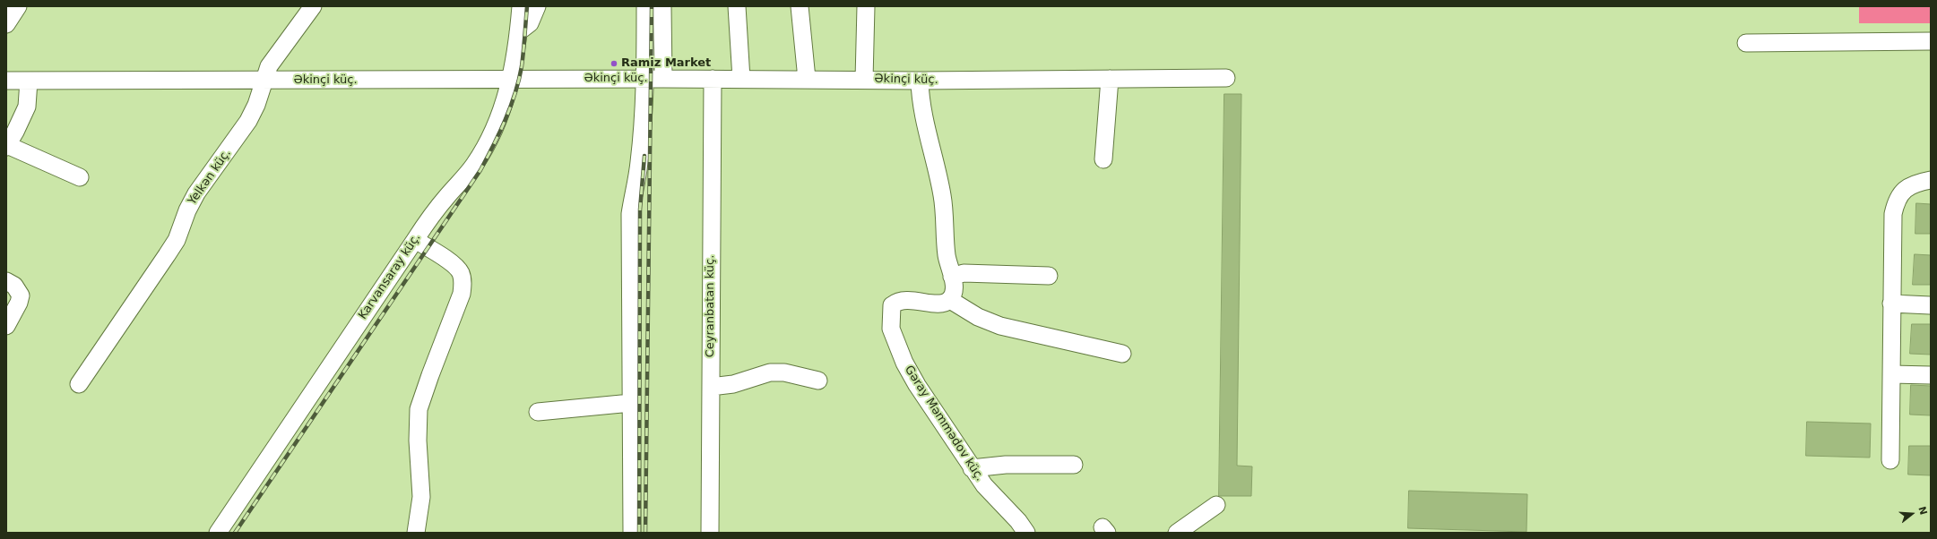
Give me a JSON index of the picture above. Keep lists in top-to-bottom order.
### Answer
{
  "streets": {
    "street": [
      "Əkinçi küç.",
      "Yelkən küç.",
      "Karvansaray küç.",
      "Ceyranbatan küç.",
      "Gəray Məmmədov küç."
    ]
  },
  "crossings": [
    ["Əkinçi küç.", "Yelkən küç."],
    ["Əkinçi küç.", "Karvansaray küç."],
    ["Əkinçi küç.", "Ceyranbatan küç."]
  ],
  "places": ["Ramiz Market"],
  "north": "right"
}
